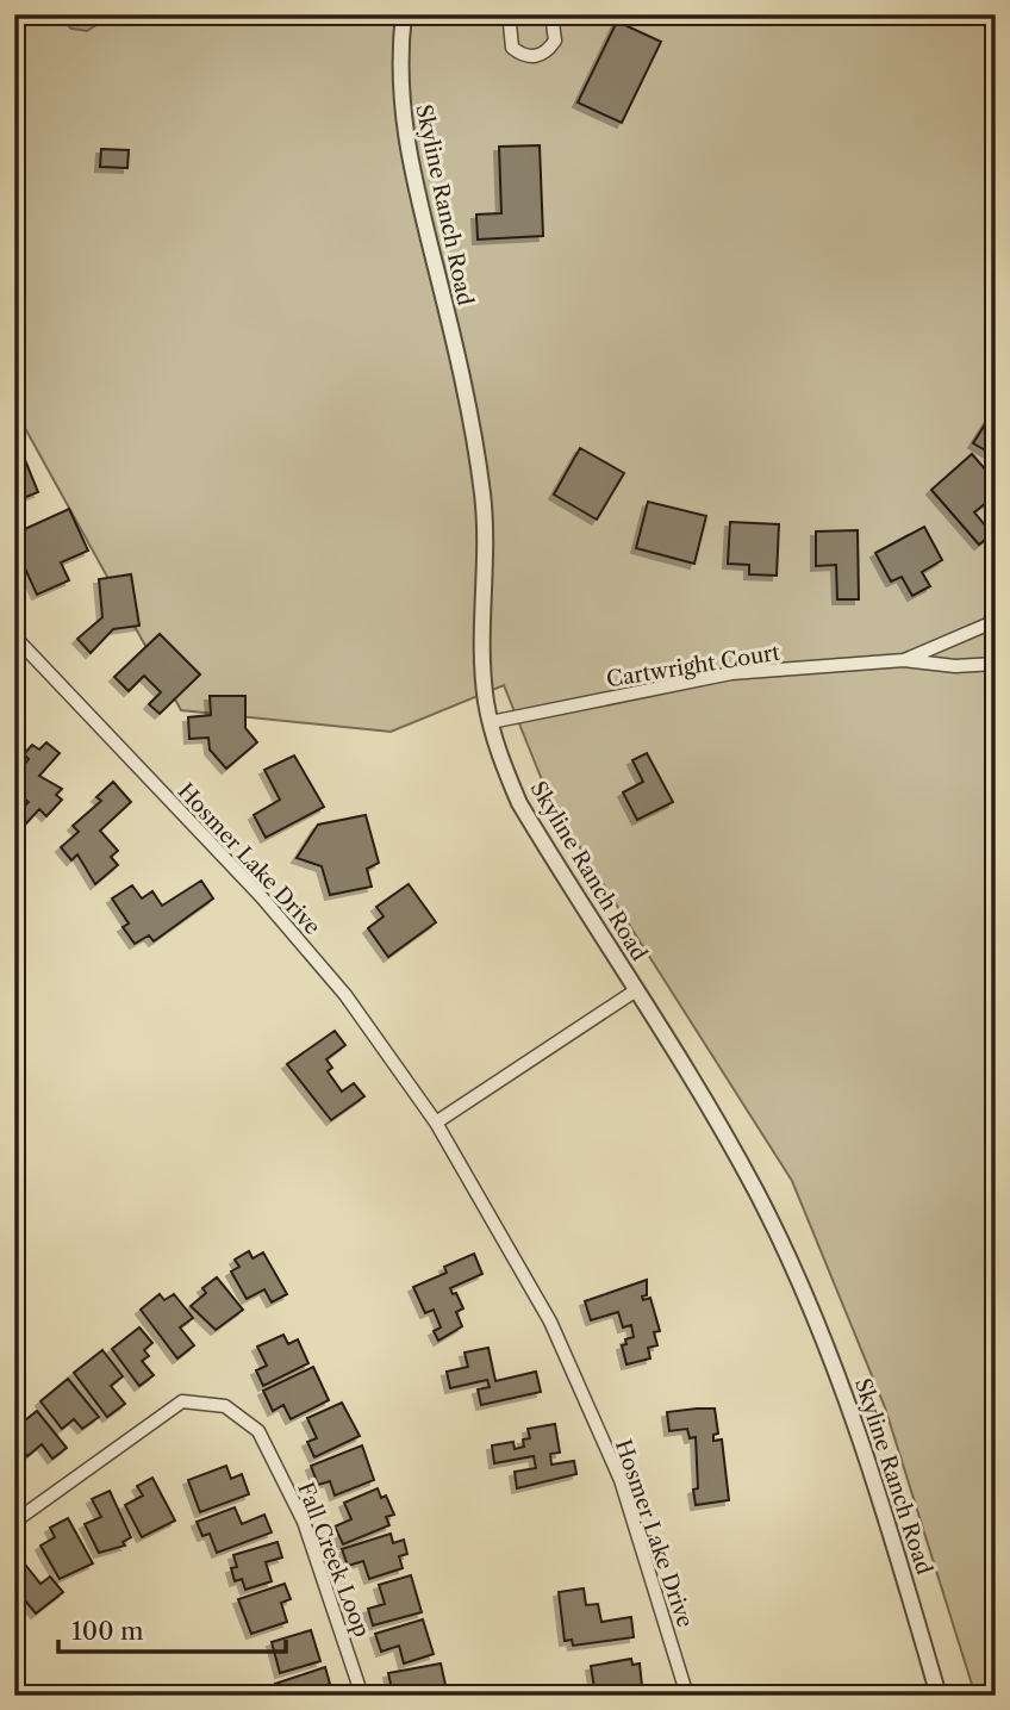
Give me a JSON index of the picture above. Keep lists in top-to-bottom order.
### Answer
{
  "streets": {
    "street": [
      "Skyline Ranch Road",
      "Cartwright Court",
      "Hosmer Lake Drive",
      "Fall Creek Loop"
    ]
  },
  "crossings": [
    ["Skyline Ranch Road", "Cartwright Court"]
  ],
  "scale_bar": "100 m"
}
